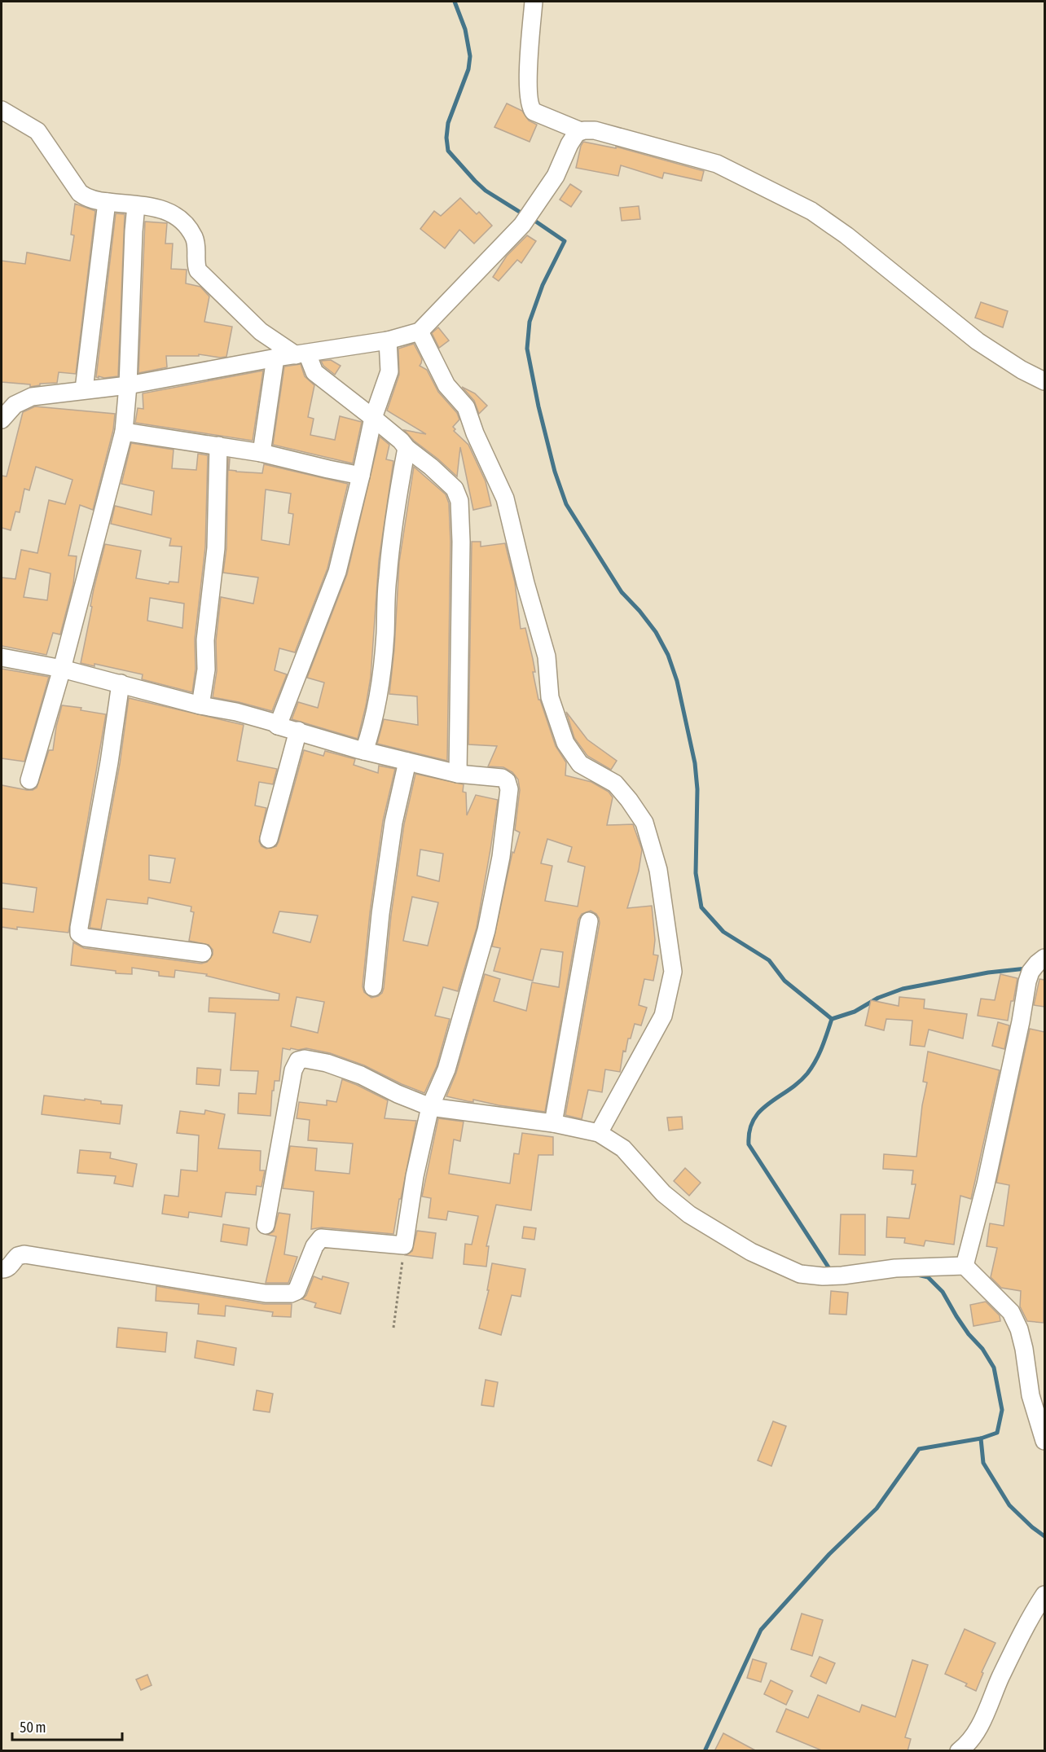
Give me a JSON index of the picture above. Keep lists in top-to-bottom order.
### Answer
{
  "scale_bar": "50 m"
}
